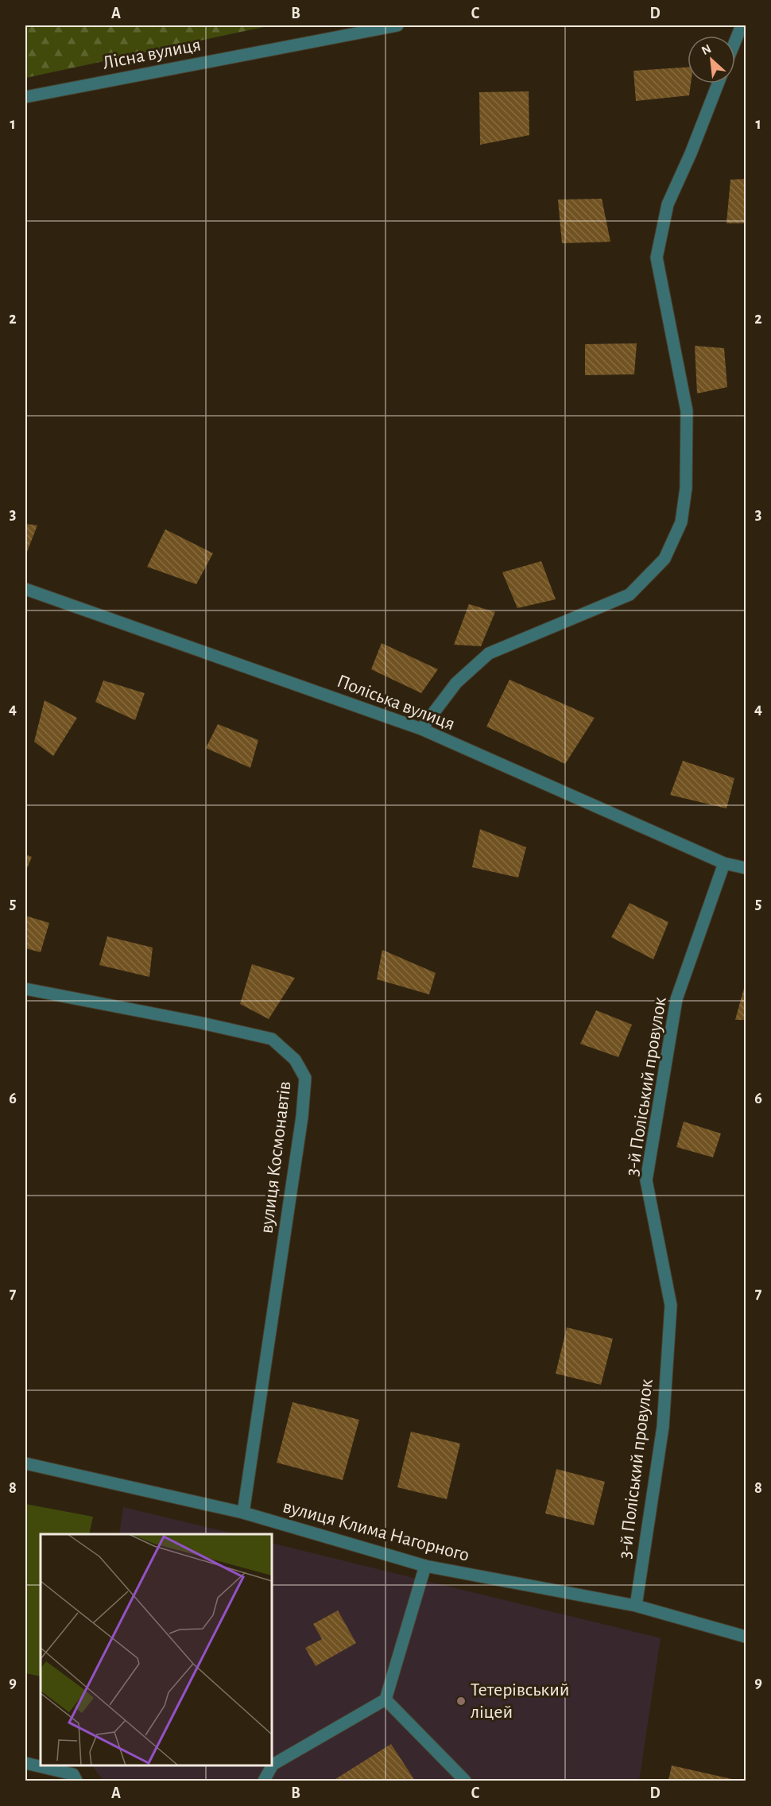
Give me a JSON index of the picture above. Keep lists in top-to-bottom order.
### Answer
{
  "streets": {
    "street": [
      "Лісна вулиця",
      "Поліська вулиця",
      "3-й Поліський провулок",
      "вулиця Космонавтів",
      "вулиця Клима Нагорного"
    ]
  },
  "crossings": [
    ["Поліська вулиця", "3-й Поліський провулок"],
    ["3-й Поліський провулок", "вулиця Клима Нагорного"],
    ["вулиця Космонавтів", "вулиця Клима Нагорного"]
  ],
  "places": ["Тетерівський ліцей"],
  "north": "top left",
  "grid": {
    "columns": [
      "A",
      "B",
      "C",
      "D"
    ],
    "rows": [
      "1",
      "2",
      "3",
      "4",
      "5",
      "6",
      "7",
      "8",
      "9"
    ]
  }
}
